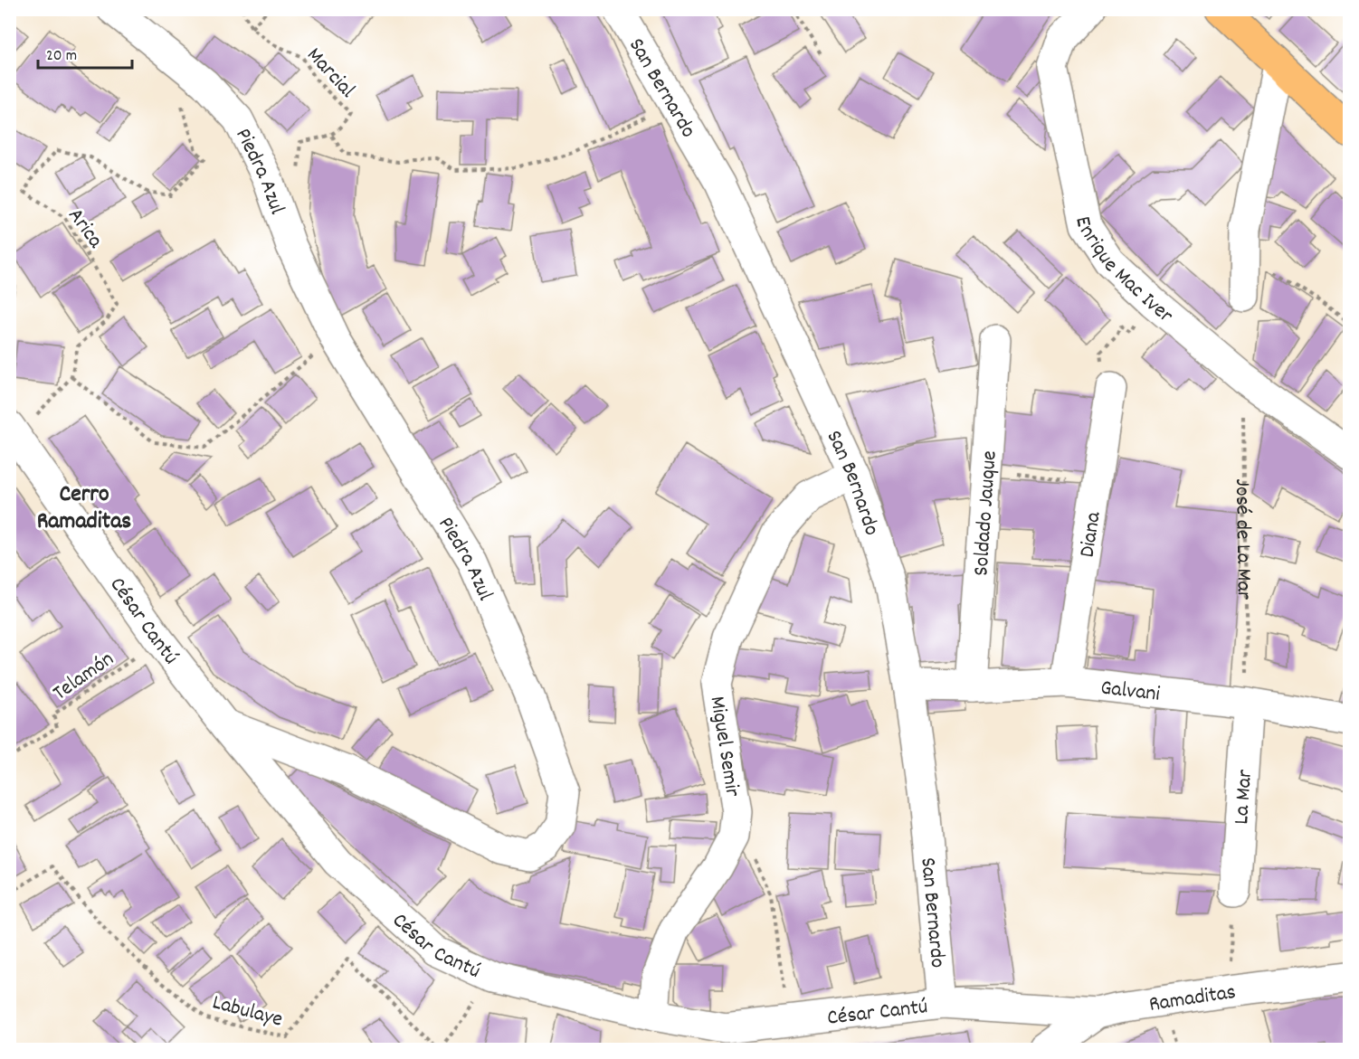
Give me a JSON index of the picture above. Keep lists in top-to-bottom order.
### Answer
{
  "streets": {
    "street": [
      "San Bernardo",
      "Piedra Azul",
      "Enrique Mac Iver",
      "Soldado Jauque",
      "Diana",
      "César Cantú",
      "Galvani",
      "Miguel Semir",
      "La Mar",
      "Ramaditas"
    ],
    "path": [
      "Marcial",
      "Arica",
      "José de La Mar",
      "Telamón",
      "Labulaye"
    ]
  },
  "crossings": [
    ["San Bernardo", "César Cantú"],
    ["San Bernardo", "Galvani"],
    ["San Bernardo", "Miguel Semir"],
    ["Piedra Azul", "César Cantú"],
    ["Enrique Mac Iver", "José de La Mar"],
    ["Soldado Jauque", "Galvani"],
    ["Diana", "Galvani"],
    ["José de La Mar", "Galvani"],
    ["José de La Mar", "La Mar"],
    ["César Cantú", "Telamón"],
    ["César Cantú", "Miguel Semir"],
    ["César Cantú", "Ramaditas"],
    ["César Cantú", "Labulaye"],
    ["Galvani", "La Mar"]
  ],
  "districts": ["Cerro Ramaditas"],
  "scale_bar": "20 m"
}
